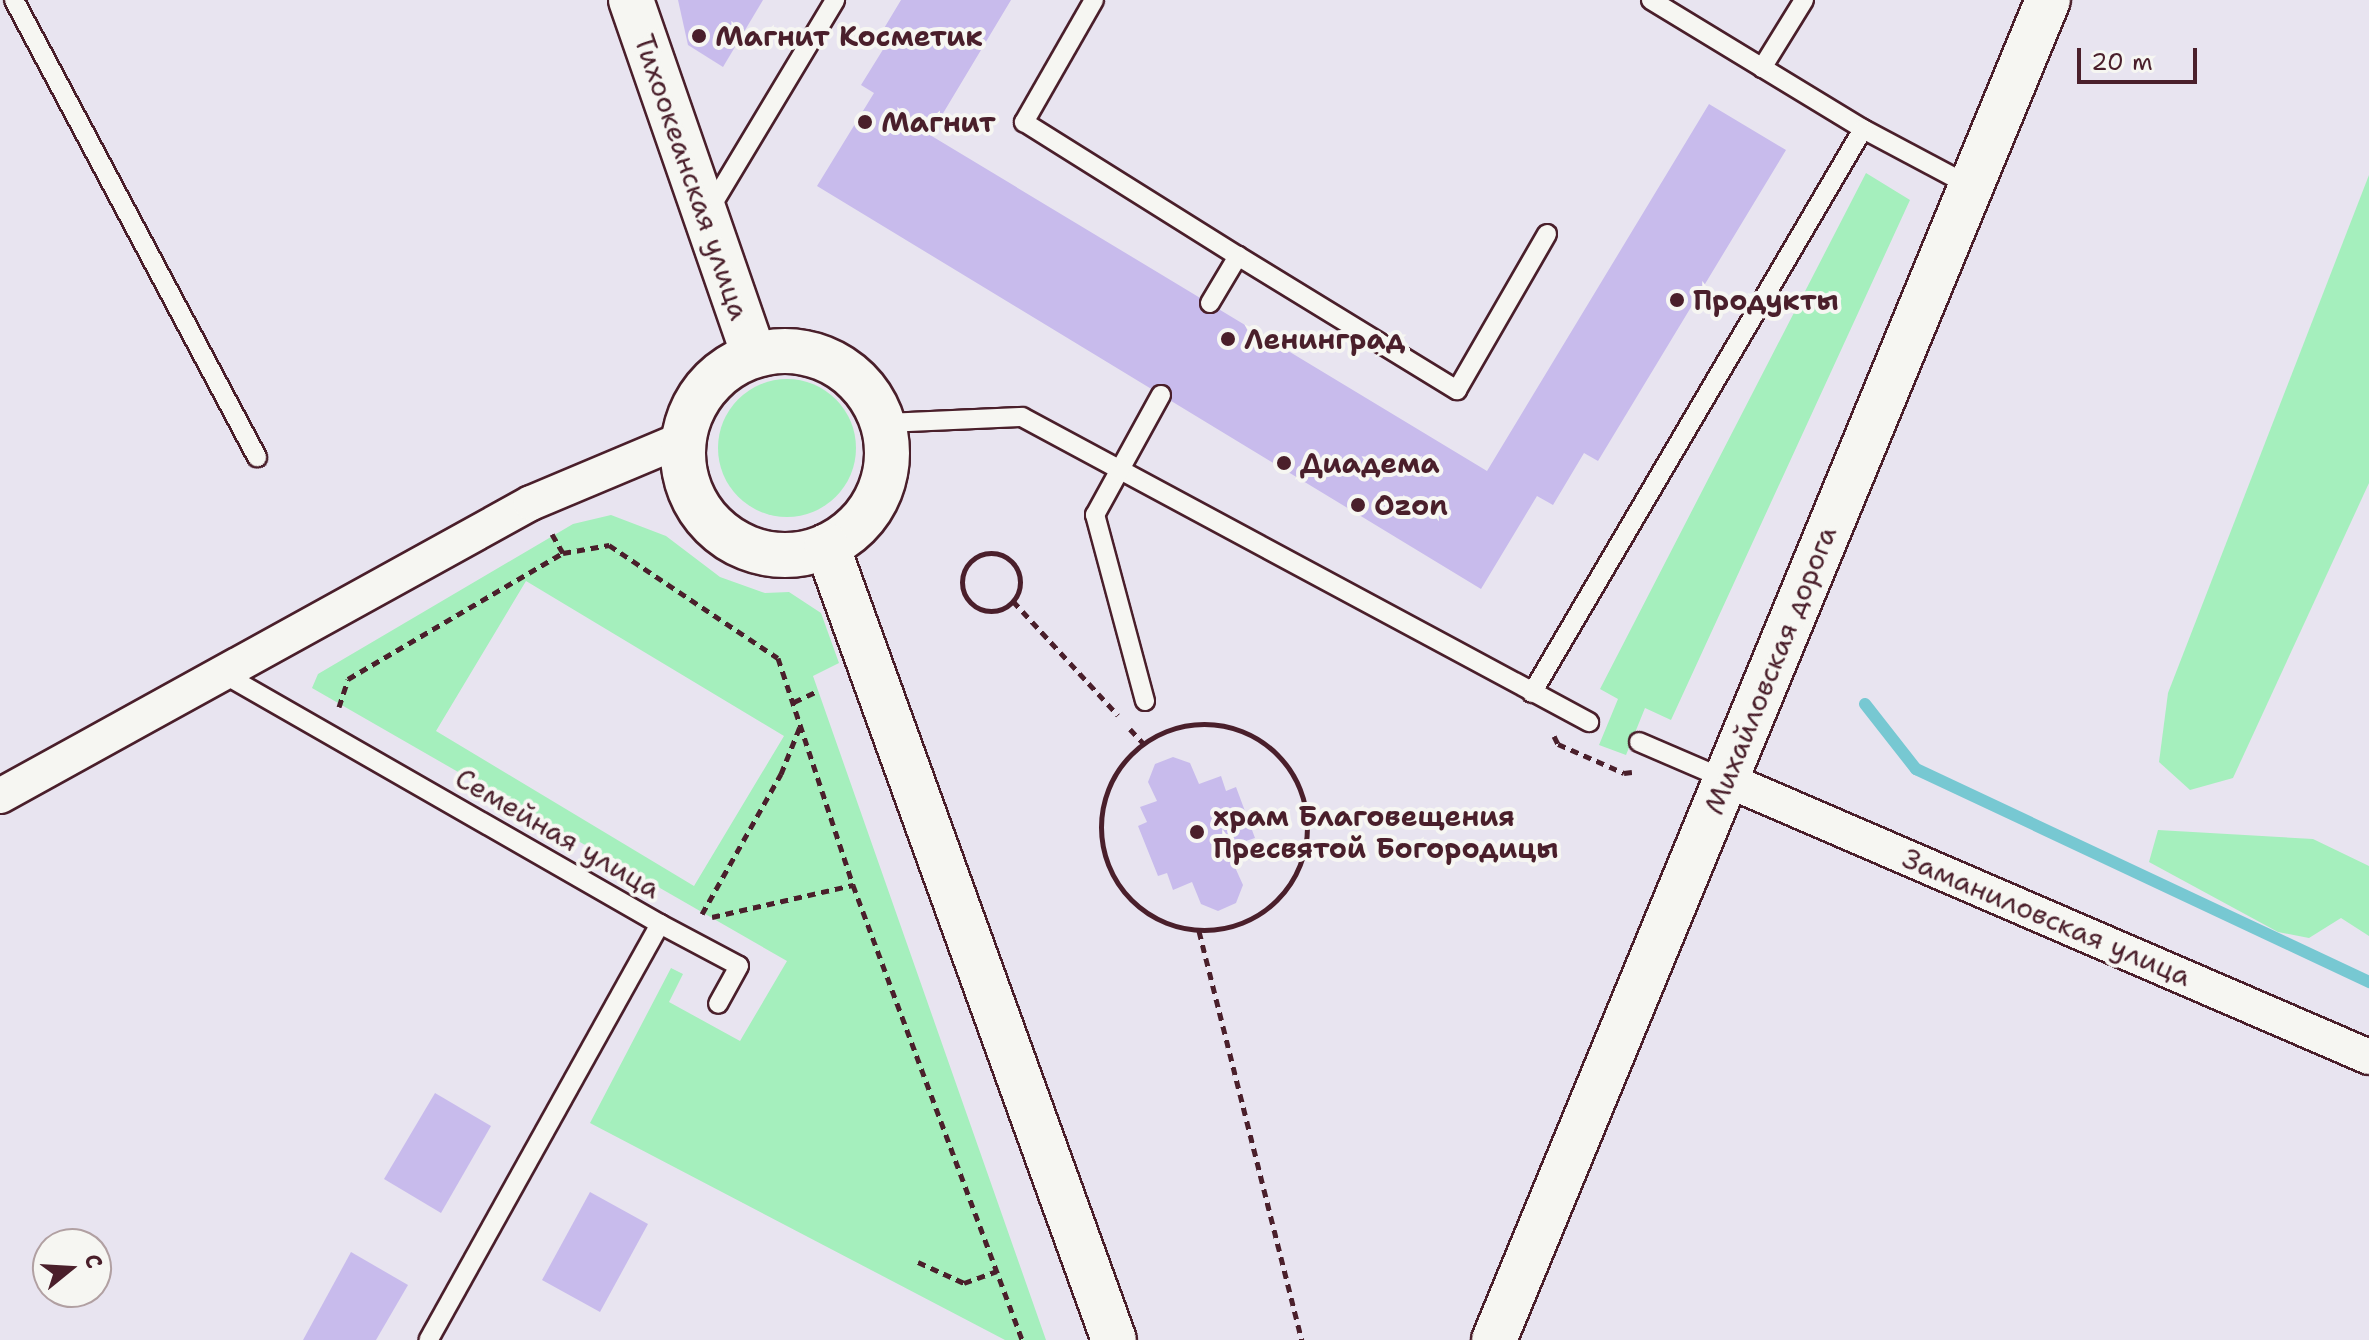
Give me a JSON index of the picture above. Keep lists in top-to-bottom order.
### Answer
{
  "streets": {
    "street": ["Тихоокеанская улица", "Михайловская дорога", "Заманиловская улица"],
    "lane": ["Семейная улица"]
  },
  "crossings": [
    ["Михайловская дорога", "Заманиловская улица"]
  ],
  "places": [
    "Магнит Косметик",
    "Магнит",
    "Продукты",
    "Ленинград",
    "Диадема",
    "Ozon",
    "храм Благовещения Пресвятой Богородицы"
  ],
  "scale_bar": "20 m",
  "north": "right"
}
